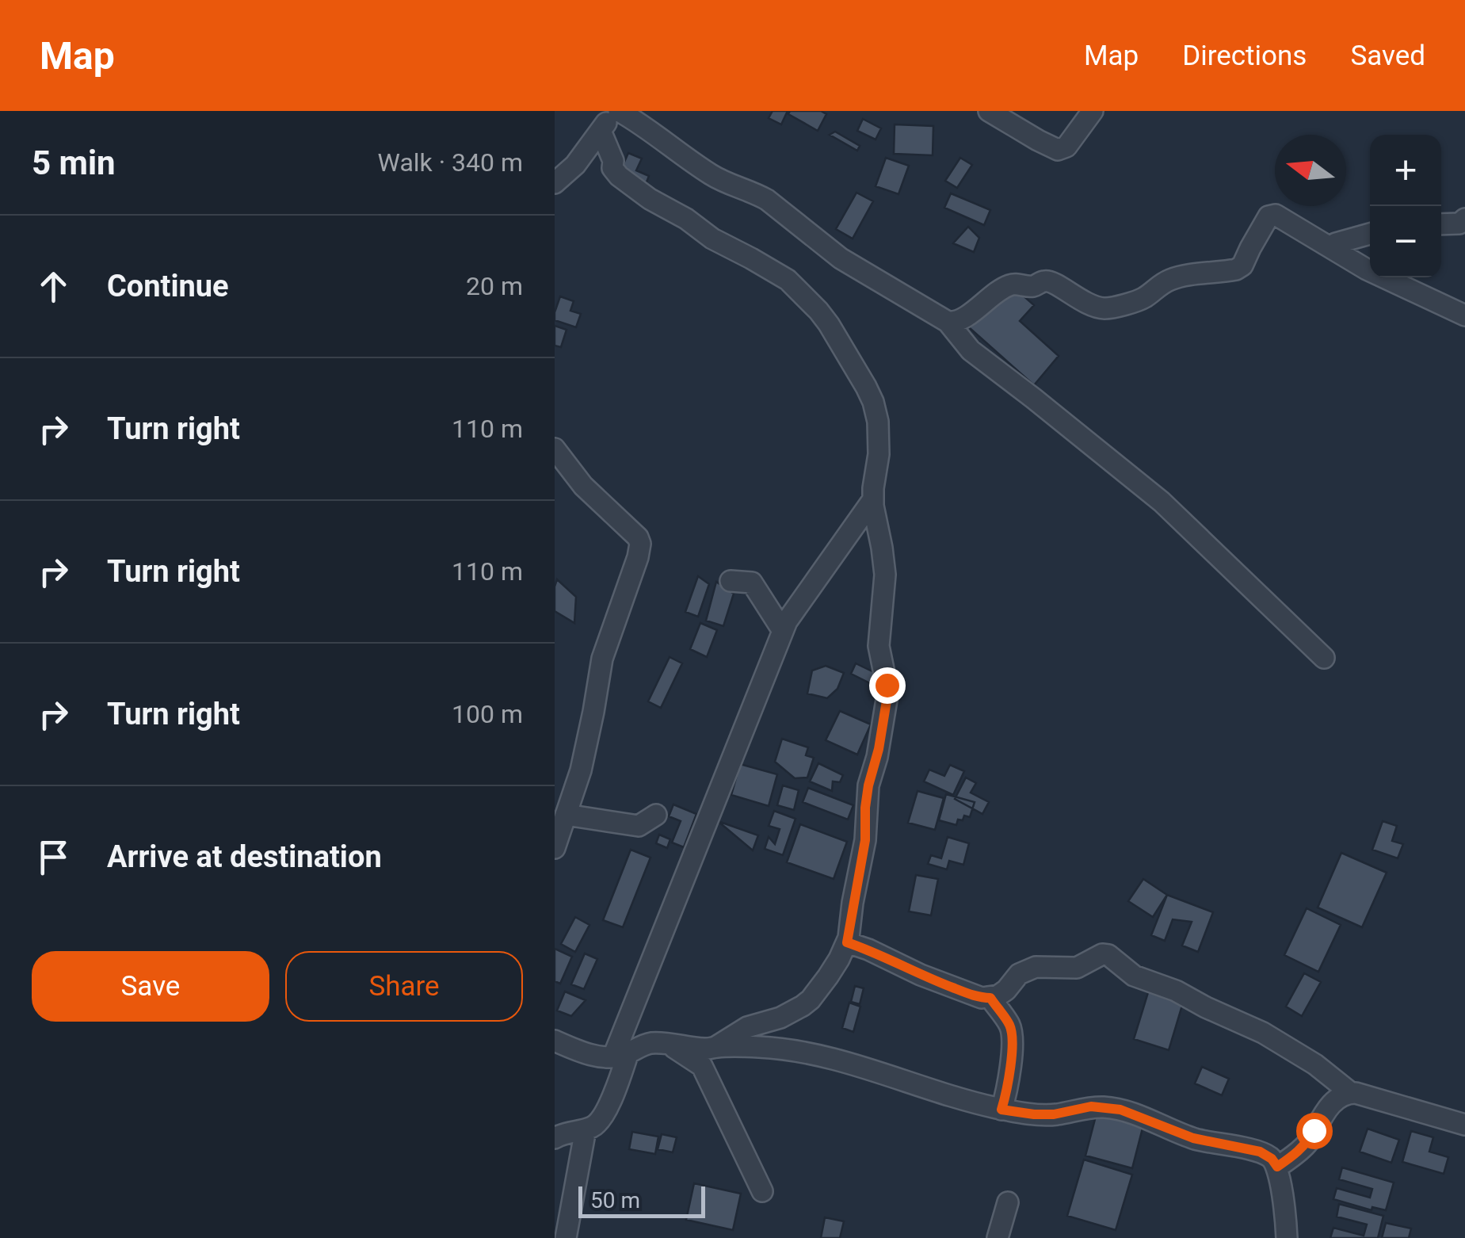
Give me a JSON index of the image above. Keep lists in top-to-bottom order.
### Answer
{
  "scale_bar": "50 m",
  "north": "left",
  "page": {
    "header": "Map",
    "nav": ["Map", "Directions", "Saved"],
    "heading": ["5 min", "Walk · 340 m"],
    "map_buttons": ["+", "−"],
    "list": [
      ["Continue", "20 m"],
      ["Turn right", "110 m"],
      ["Turn right", "110 m"],
      ["Turn right", "100 m"],
      "Arrive at destination"
    ],
    "buttons": ["Save", "Share"],
    "scale": "50 m"
  }
}
